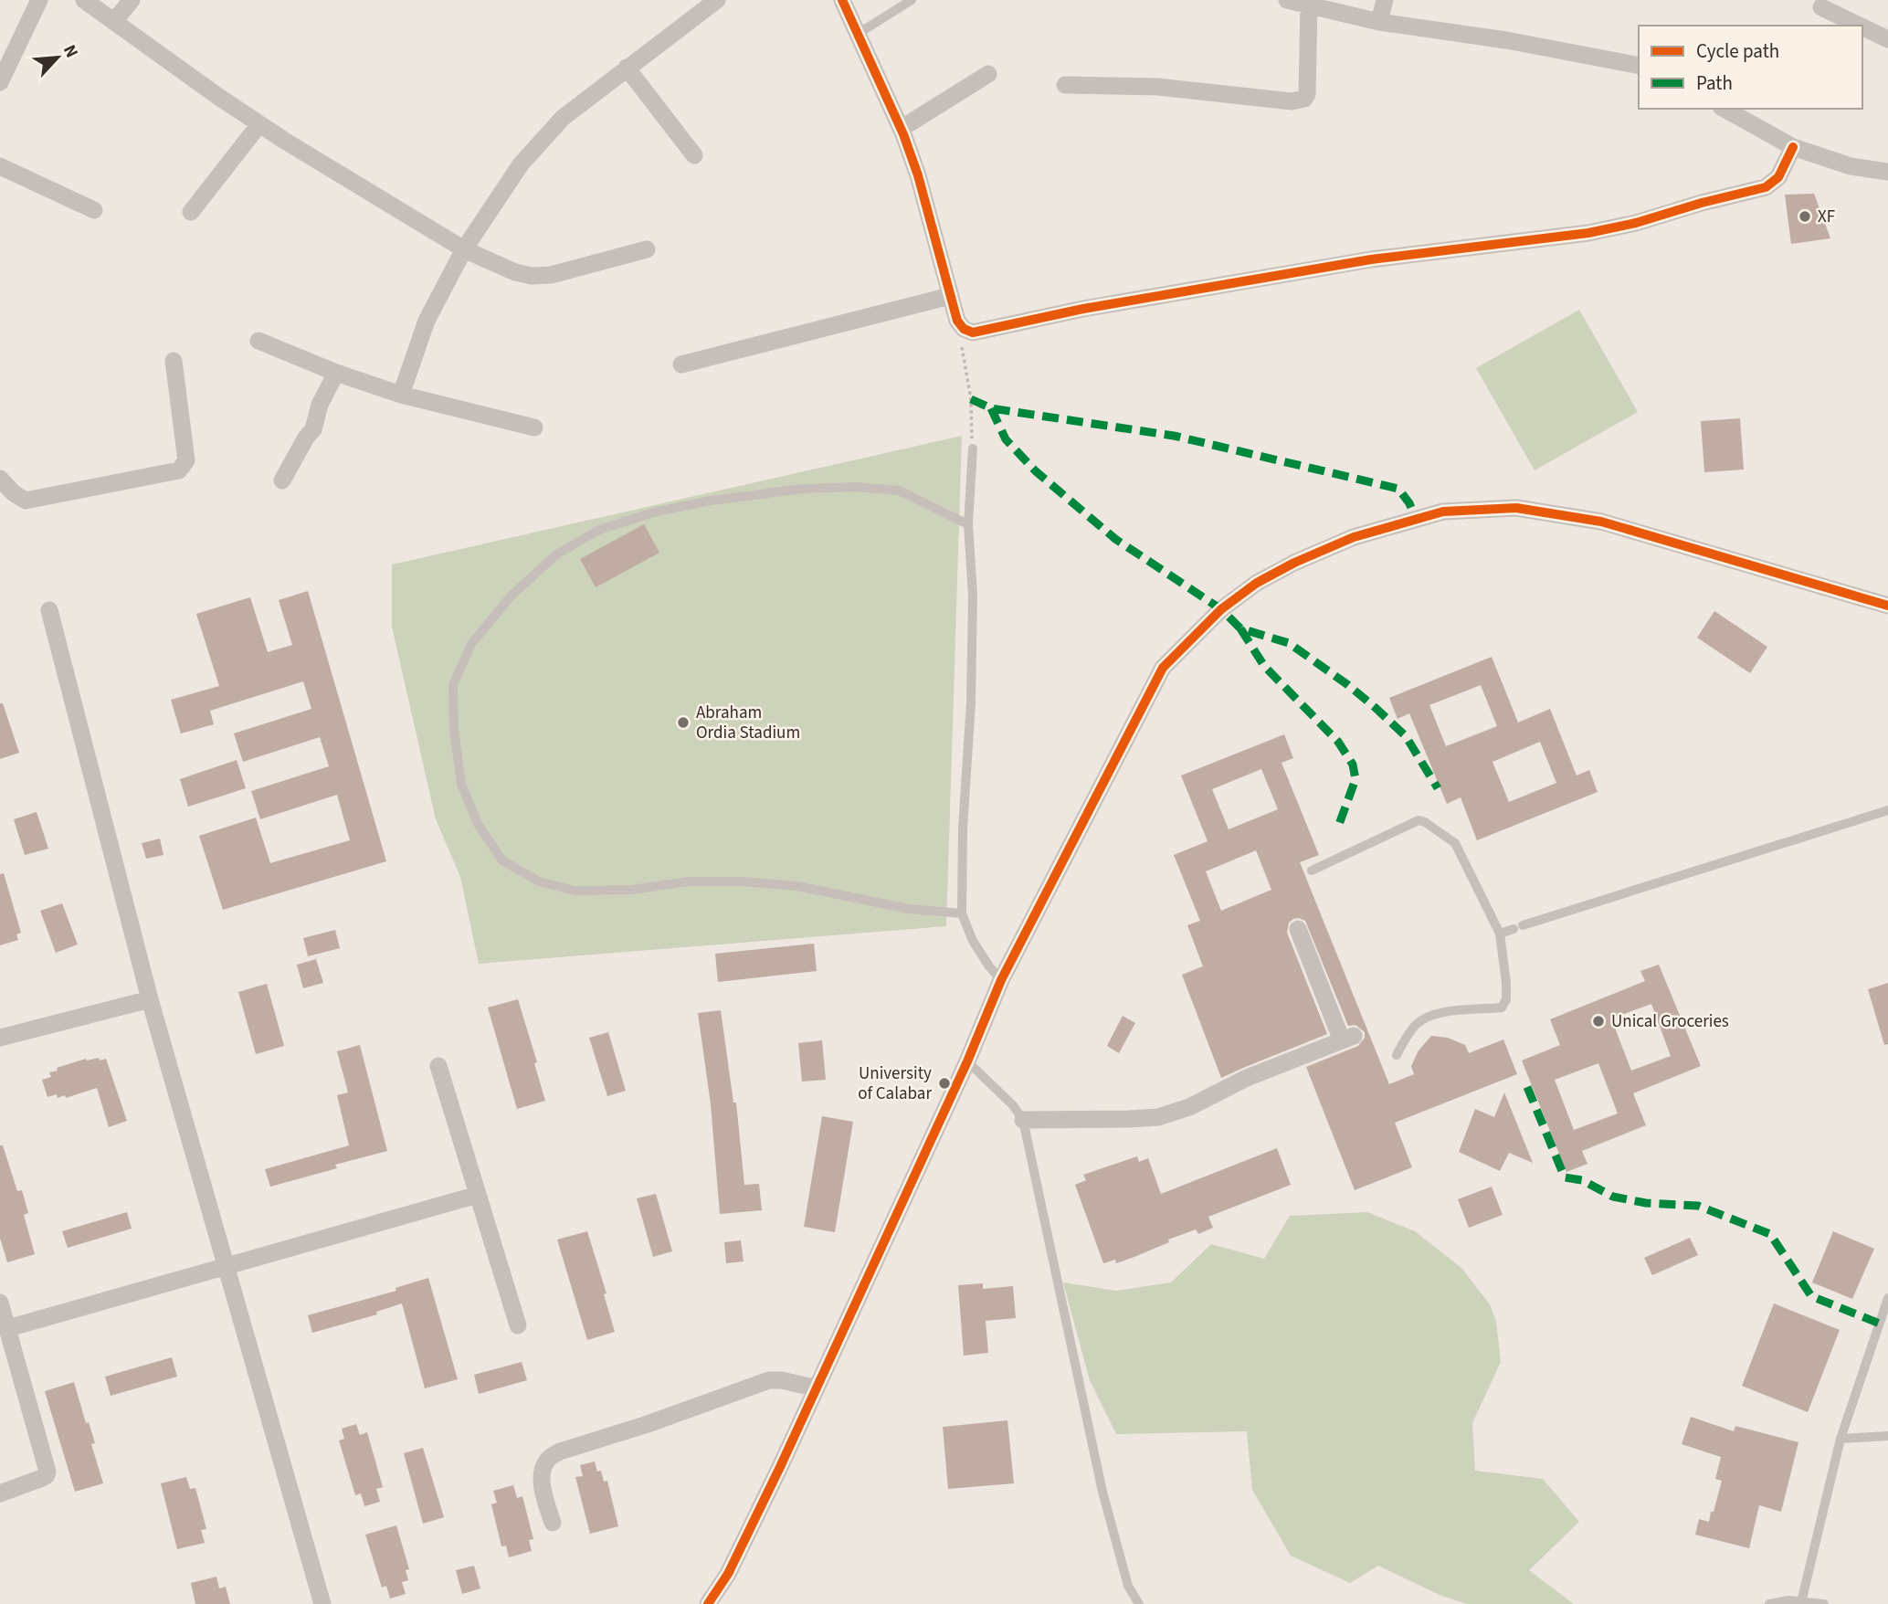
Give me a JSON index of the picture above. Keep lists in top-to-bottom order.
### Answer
{
  "places": [
    "XF",
    "Abraham Ordia Stadium",
    "Unical Groceries",
    "University of Calabar"
  ],
  "legend": ["Cycle path", "Path"],
  "north": "top right"
}
